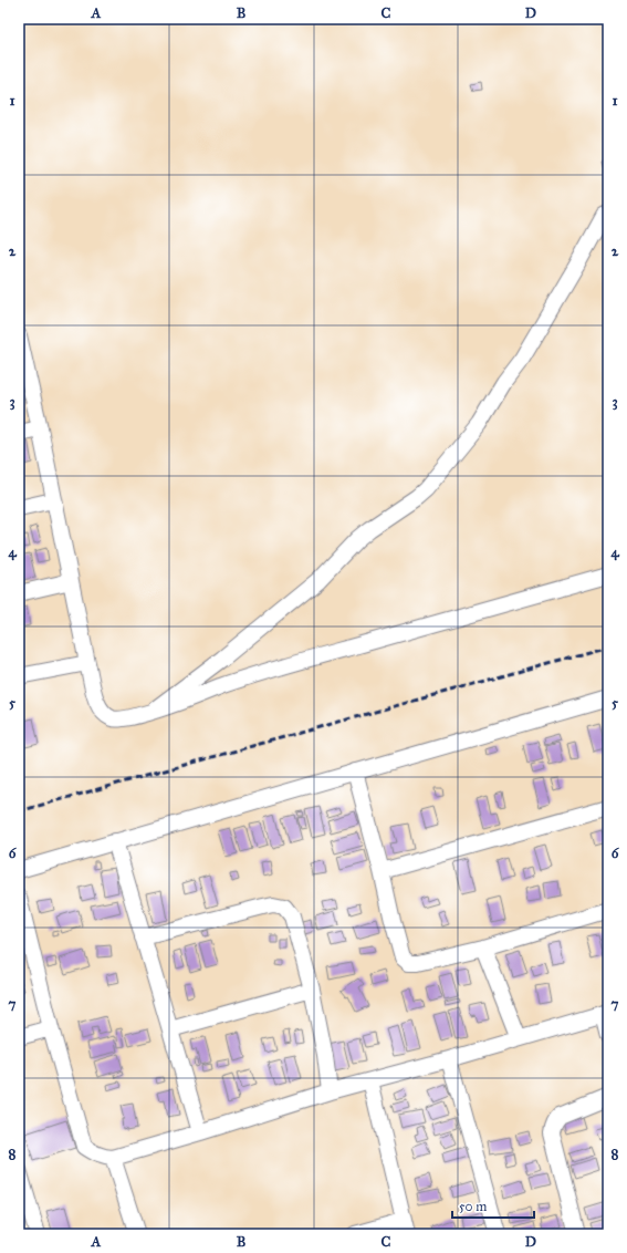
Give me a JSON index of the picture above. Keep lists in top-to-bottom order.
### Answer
{
  "scale_bar": "50 m",
  "grid": {
    "columns": [
      "A",
      "B",
      "C",
      "D"
    ],
    "rows": [
      "1",
      "2",
      "3",
      "4",
      "5",
      "6",
      "7",
      "8"
    ]
  }
}
